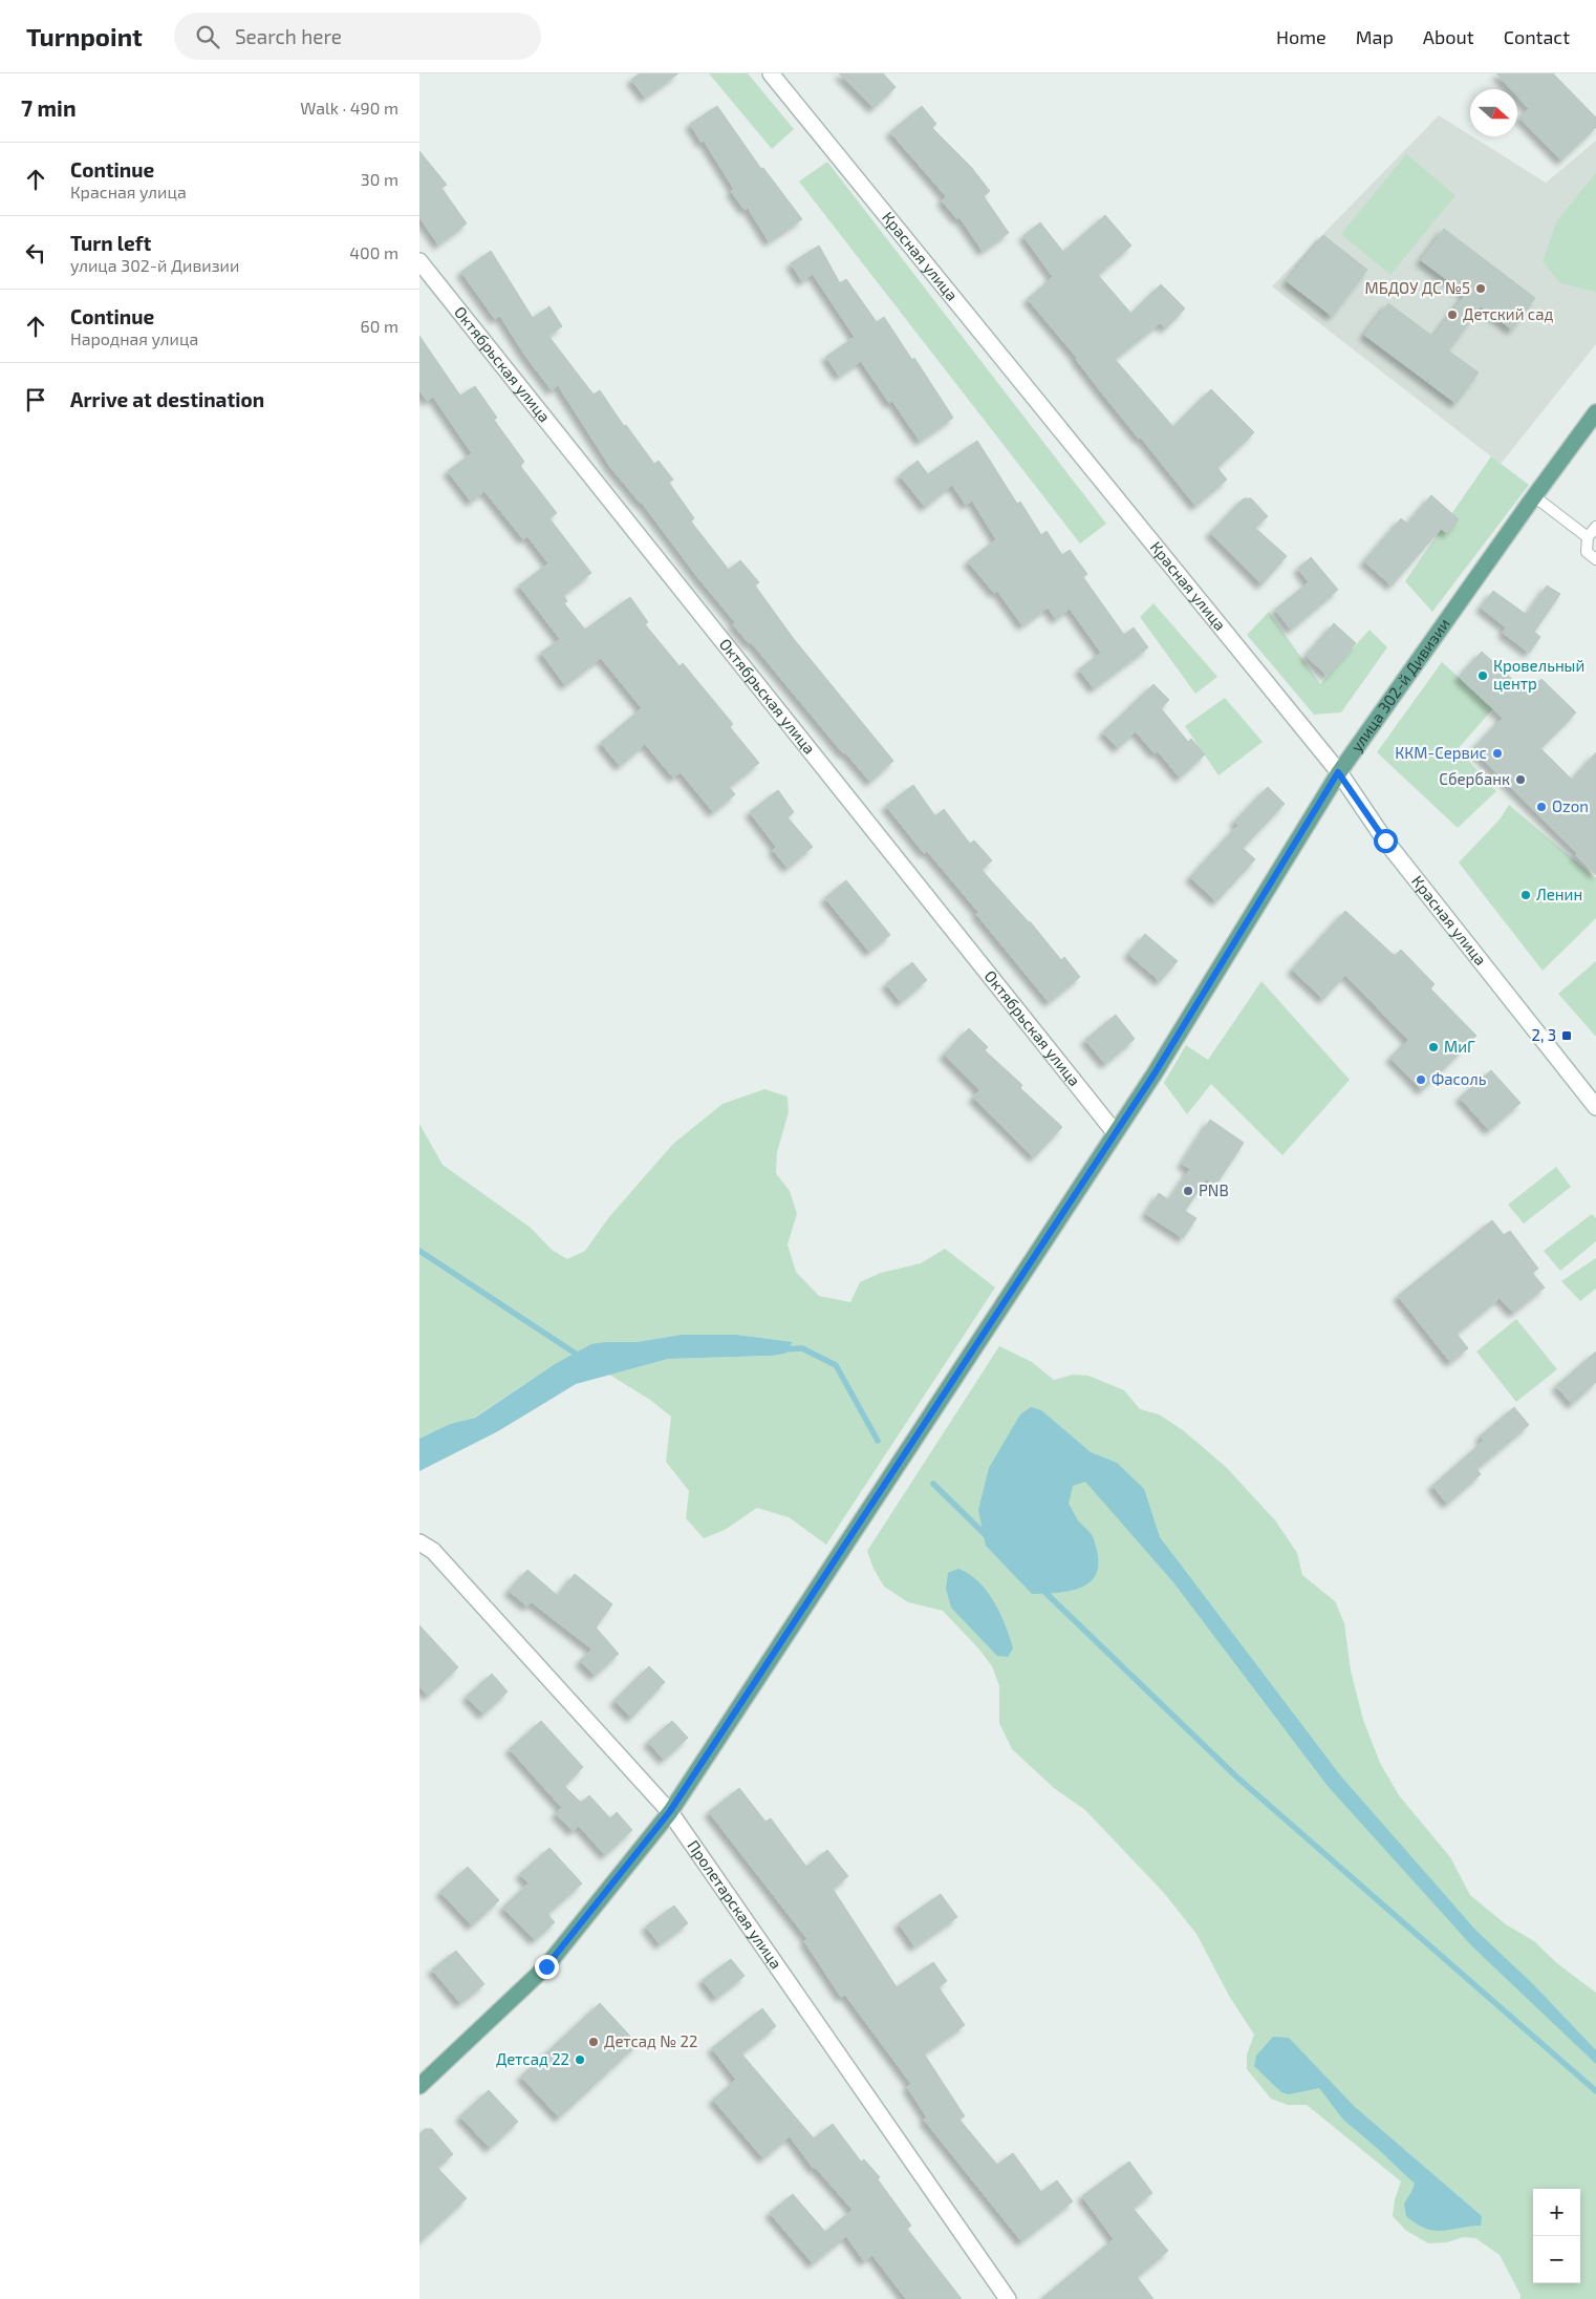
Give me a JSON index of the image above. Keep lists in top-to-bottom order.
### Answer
{
  "streets": {
    "main road": ["улица 302-й Дивизии"],
    "street": ["Красная улица", "Октябрьская улица", "Пролетарская улица"]
  },
  "crossings": [
    ["Красная улица", "улица 302-й Дивизии"],
    ["Октябрьская улица", "улица 302-й Дивизии"],
    ["улица 302-й Дивизии", "Пролетарская улица"]
  ],
  "places": {
    "other": [
      "МБДОУ ДС №5",
      "Детский сад",
      "Кровельный центр",
      "ККМ-Сервис",
      "Сбербанк",
      "Ozon",
      "Ленин",
      "МиГ",
      "Фасоль",
      "PNB",
      "Детсад № 22",
      "Детсад 22"
    ],
    "transit": ["2, 3"]
  },
  "north": "right",
  "page": {
    "header": "Turnpoint",
    "search": "Search here",
    "nav": [
      "Home",
      "Map",
      "About",
      "Contact"
    ],
    "heading": ["7 min", "Walk · 490 m"],
    "list": [
      ["Continue", "Красная улица", "30 m"],
      ["Turn left", "улица 302-й Дивизии", "400 m"],
      ["Continue", "Народная улица", "60 m"],
      "Arrive at destination"
    ],
    "map_buttons": ["+", "−"]
  }
}
